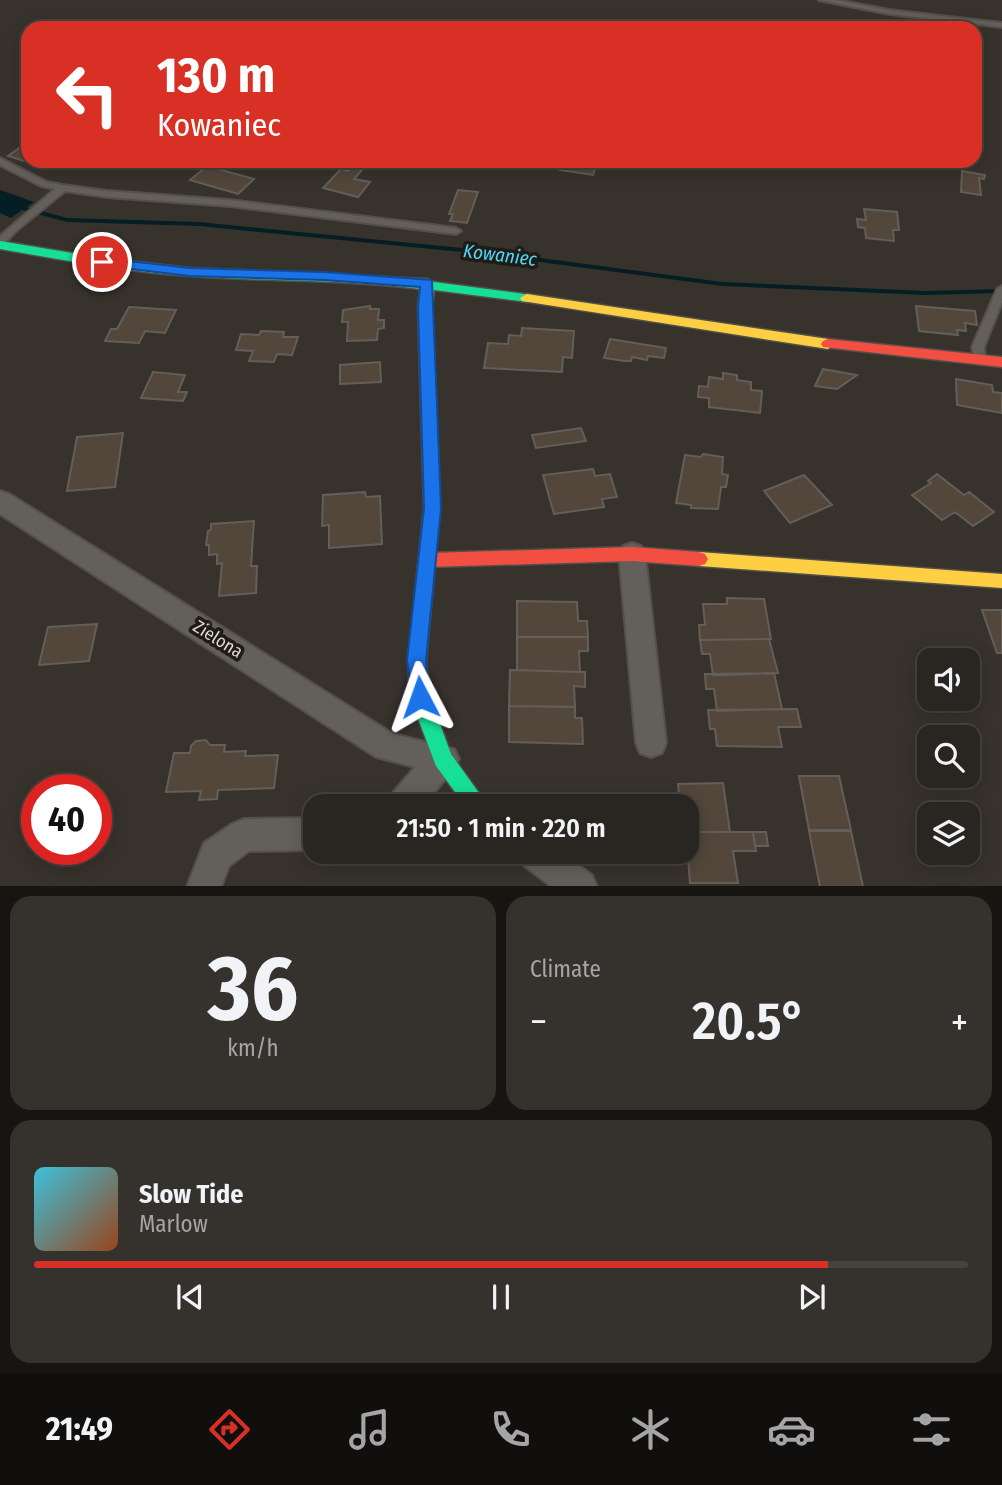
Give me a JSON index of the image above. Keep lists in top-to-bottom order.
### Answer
{
  "streets": {
    "street": ["Zielona"]
  },
  "water": ["Kowaniec"],
  "page": {
    "turn": ["130 m", "Kowaniec"],
    "limit": "40",
    "trip": "21:50 · 1 min · 220 m",
    "tile": [
      ["36", "km/h"],
      "Climate"
    ],
    "heat": ["−", "20.5°", "+"],
    "song": ["Slow Tide", "Marlow"],
    "tabs": "21:49"
  }
}
